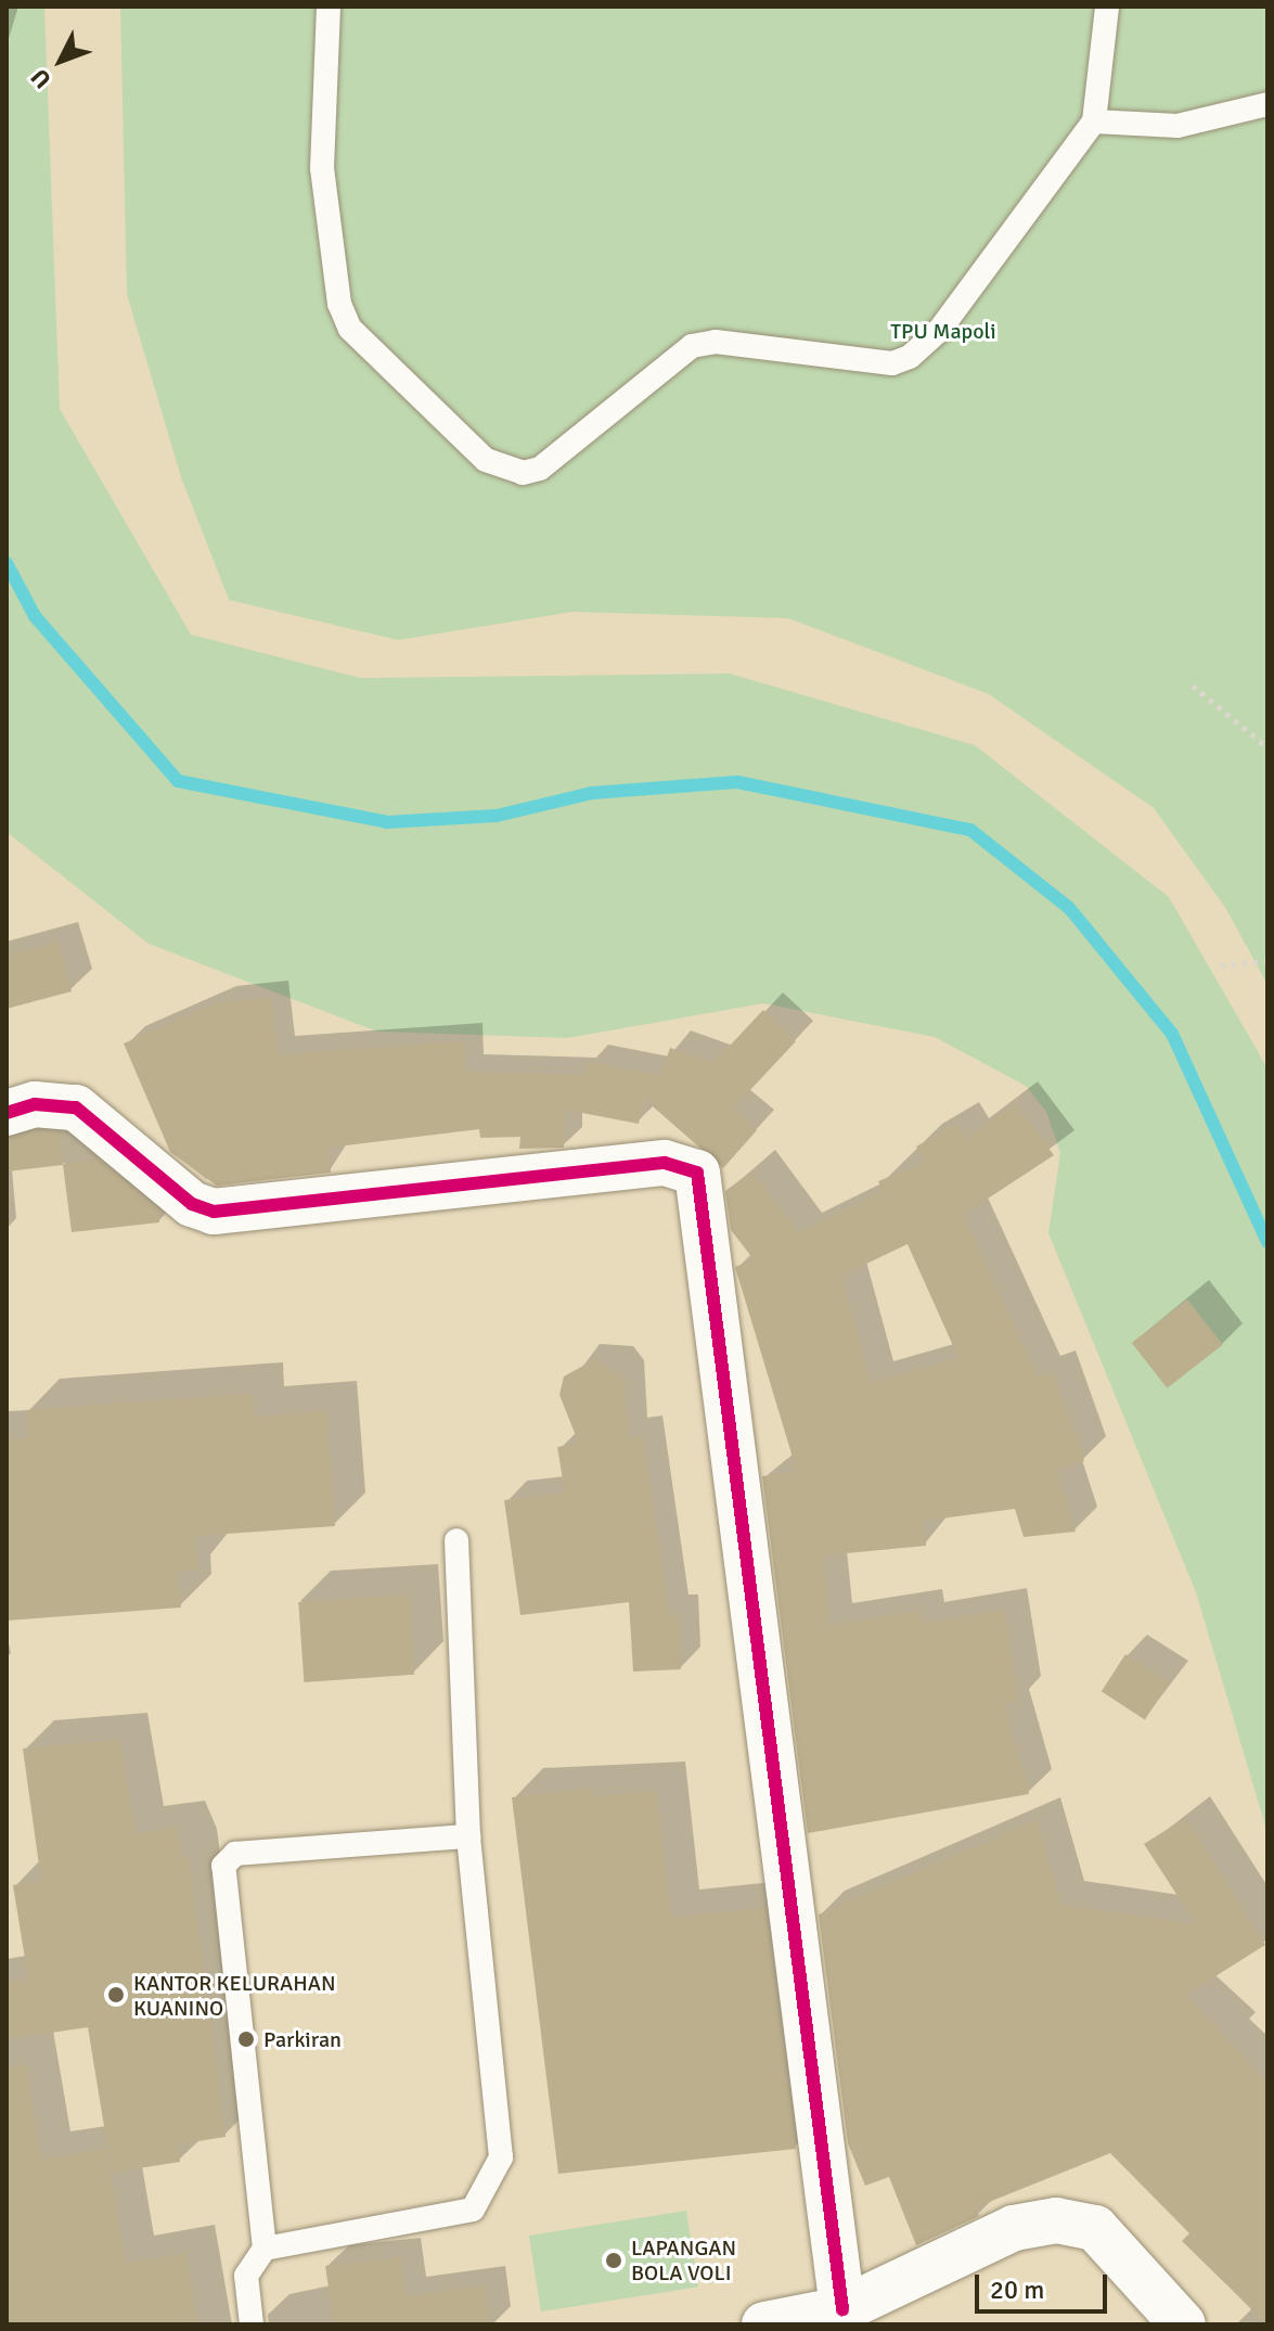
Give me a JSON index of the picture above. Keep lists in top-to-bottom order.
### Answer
{
  "parks": ["TPU Mapoli"],
  "places": ["KANTOR KELURAHAN KUANINO", "Parkiran", "LAPANGAN BOLA VOLI"],
  "scale_bar": "20 m",
  "north": "bottom left"
}
